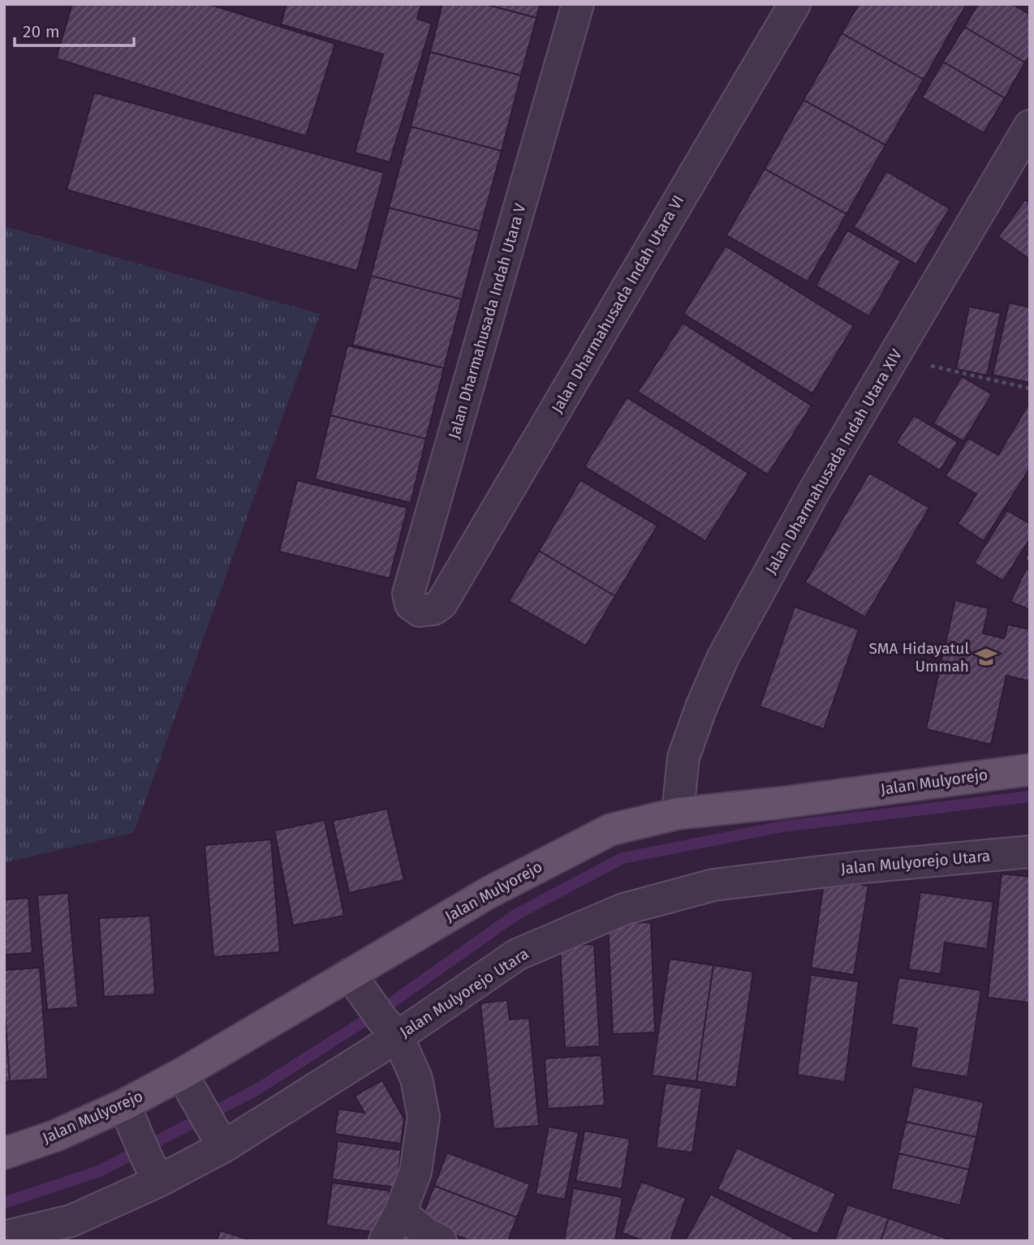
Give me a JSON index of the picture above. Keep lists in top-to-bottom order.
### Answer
{
  "streets": {
    "main road": ["Jalan Mulyorejo"],
    "street": [
      "Jalan Dharmahusada Indah Utara VI",
      "Jalan Dharmahusada Indah Utara V",
      "Jalan Dharmahusada Indah Utara XIV",
      "Jalan Mulyorejo Utara"
    ]
  },
  "crossings": [
    ["Jalan Dharmahusada Indah Utara VI", "Jalan Dharmahusada Indah Utara V"],
    ["Jalan Dharmahusada Indah Utara XIV", "Jalan Mulyorejo"]
  ],
  "places": {
    "school or university": ["SMA Hidayatul Ummah"]
  },
  "scale_bar": "20 m"
}
